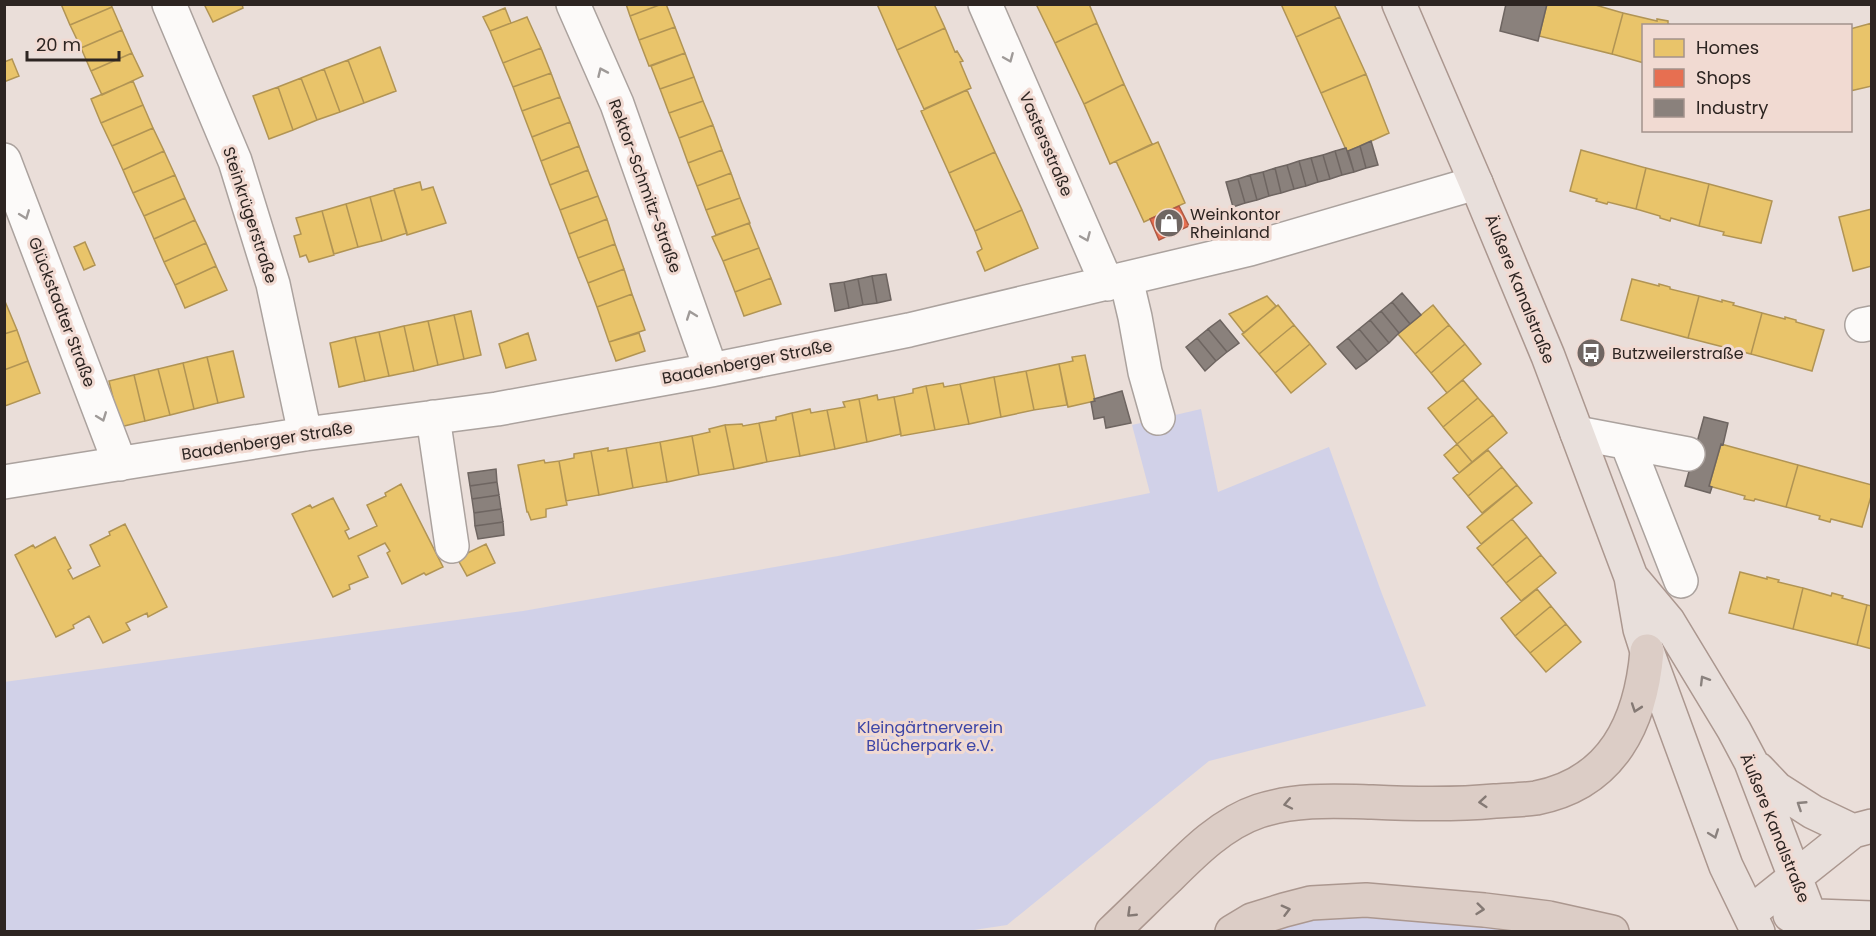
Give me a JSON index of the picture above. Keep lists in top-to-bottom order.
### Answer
{
  "streets": {
    "main road": ["Äußere Kanalstraße"],
    "street": [
      "Vastersstraße",
      "Rektor-Schmitz-Straße",
      "Steinkrügerstraße",
      "Glückstadter Straße",
      "Baadenberger Straße"
    ]
  },
  "crossings": [
    ["Vastersstraße", "Baadenberger Straße"],
    ["Rektor-Schmitz-Straße", "Baadenberger Straße"],
    ["Steinkrügerstraße", "Baadenberger Straße"],
    ["Äußere Kanalstraße", "Baadenberger Straße"],
    ["Glückstadter Straße", "Baadenberger Straße"]
  ],
  "one_way": ["Vastersstraße", "Rektor-Schmitz-Straße", "Glückstadter Straße"],
  "parks": ["Kleingärtnerverein Blücherpark e.V."],
  "places": {
    "shop": ["Weinkontor Rheinland"],
    "bus stop": ["Butzweilerstraße"]
  },
  "legend": ["Homes", "Shops", "Industry"],
  "scale_bar": "20 m"
}
